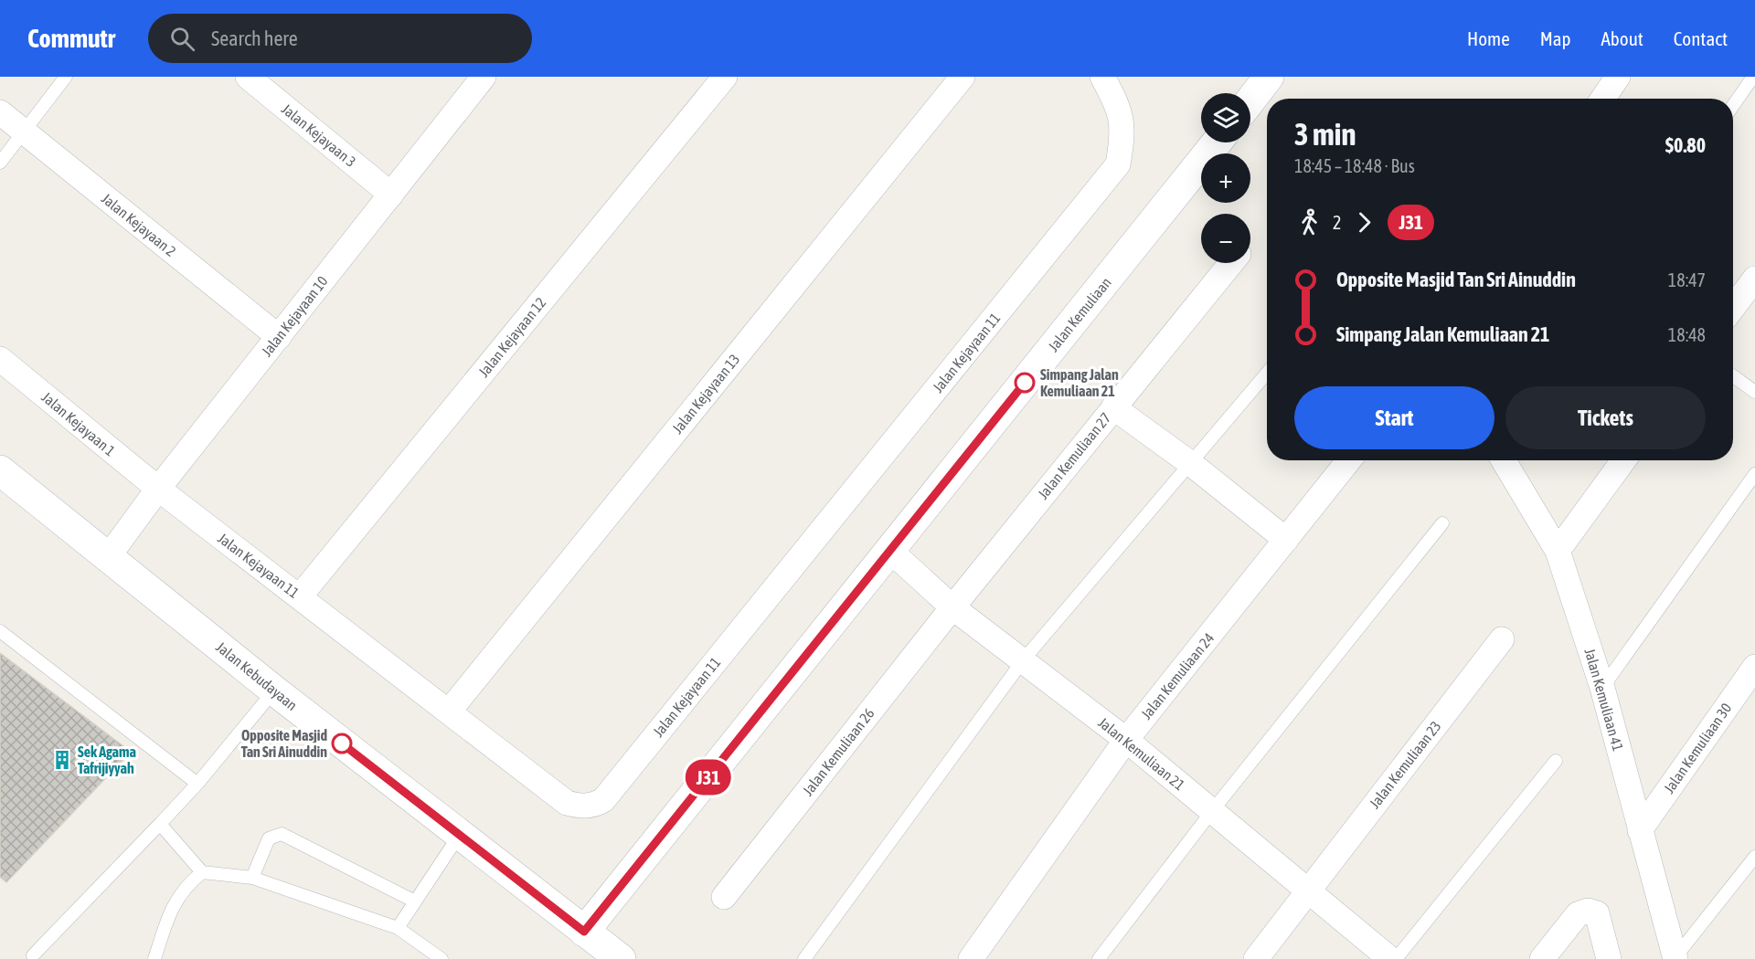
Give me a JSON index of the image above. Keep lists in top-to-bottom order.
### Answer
{
  "streets": {
    "street": [
      "Jalan Kejayaan 3",
      "Jalan Kejayaan 2",
      "Jalan Kemuliaan",
      "Jalan Kejayaan 10",
      "Jalan Kejayaan 12",
      "Jalan Kejayaan 11",
      "Jalan Kejayaan 13",
      "Jalan Kejayaan 1",
      "Jalan Kemuliaan 27",
      "Jalan Kebudayaan",
      "Jalan Kemuliaan 24",
      "Jalan Kemuliaan 41",
      "Jalan Kemuliaan 30",
      "Jalan Kemuliaan 26",
      "Jalan Kemuliaan 21",
      "Jalan Kemuliaan 23"
    ]
  },
  "crossings": [
    ["Jalan Kejayaan 3", "Jalan Kejayaan 10"],
    ["Jalan Kejayaan 2", "Jalan Kejayaan 10"],
    ["Jalan Kemuliaan", "Jalan Kebudayaan"],
    ["Jalan Kemuliaan", "Jalan Kemuliaan 21"],
    ["Jalan Kejayaan 10", "Jalan Kejayaan 11"],
    ["Jalan Kejayaan 10", "Jalan Kejayaan 1"],
    ["Jalan Kejayaan 10", "Jalan Kebudayaan"],
    ["Jalan Kejayaan 12", "Jalan Kejayaan 11"],
    ["Jalan Kejayaan 11", "Jalan Kejayaan 13"],
    ["Jalan Kejayaan 11", "Jalan Kejayaan 1"],
    ["Jalan Kemuliaan 27", "Jalan Kemuliaan 26"],
    ["Jalan Kemuliaan 27", "Jalan Kemuliaan 21"],
    ["Jalan Kemuliaan 24", "Jalan Kemuliaan 21"],
    ["Jalan Kemuliaan 41", "Jalan Kemuliaan 30"],
    ["Jalan Kemuliaan 26", "Jalan Kemuliaan 21"],
    ["Jalan Kemuliaan 21", "Jalan Kemuliaan 23"]
  ],
  "places": {
    "other": ["Simpang Jalan Kemuliaan 21", "Opposite Masjid Tan Sri Ainuddin"],
    "building": ["Sek Agama Tafrijiyyah"]
  },
  "lines": ["bus line J31"],
  "page": {
    "header": "Commutr",
    "search": "Search here",
    "nav": [
      "Home",
      "Map",
      "About",
      "Contact"
    ],
    "on_map": "J31",
    "map_buttons": ["+", "−"],
    "heading": ["3 min", "18:45 – 18:48 · Bus", "$0.80"],
    "legs": ["2", "J31"],
    "list": [
      {
        "name": "Opposite Masjid Tan Sri Ainuddin",
        "value": "18:47"
      },
      {
        "name": "Simpang Jalan Kemuliaan 21",
        "value": "18:48"
      }
    ],
    "buttons": ["Start", "Tickets"]
  }
}
